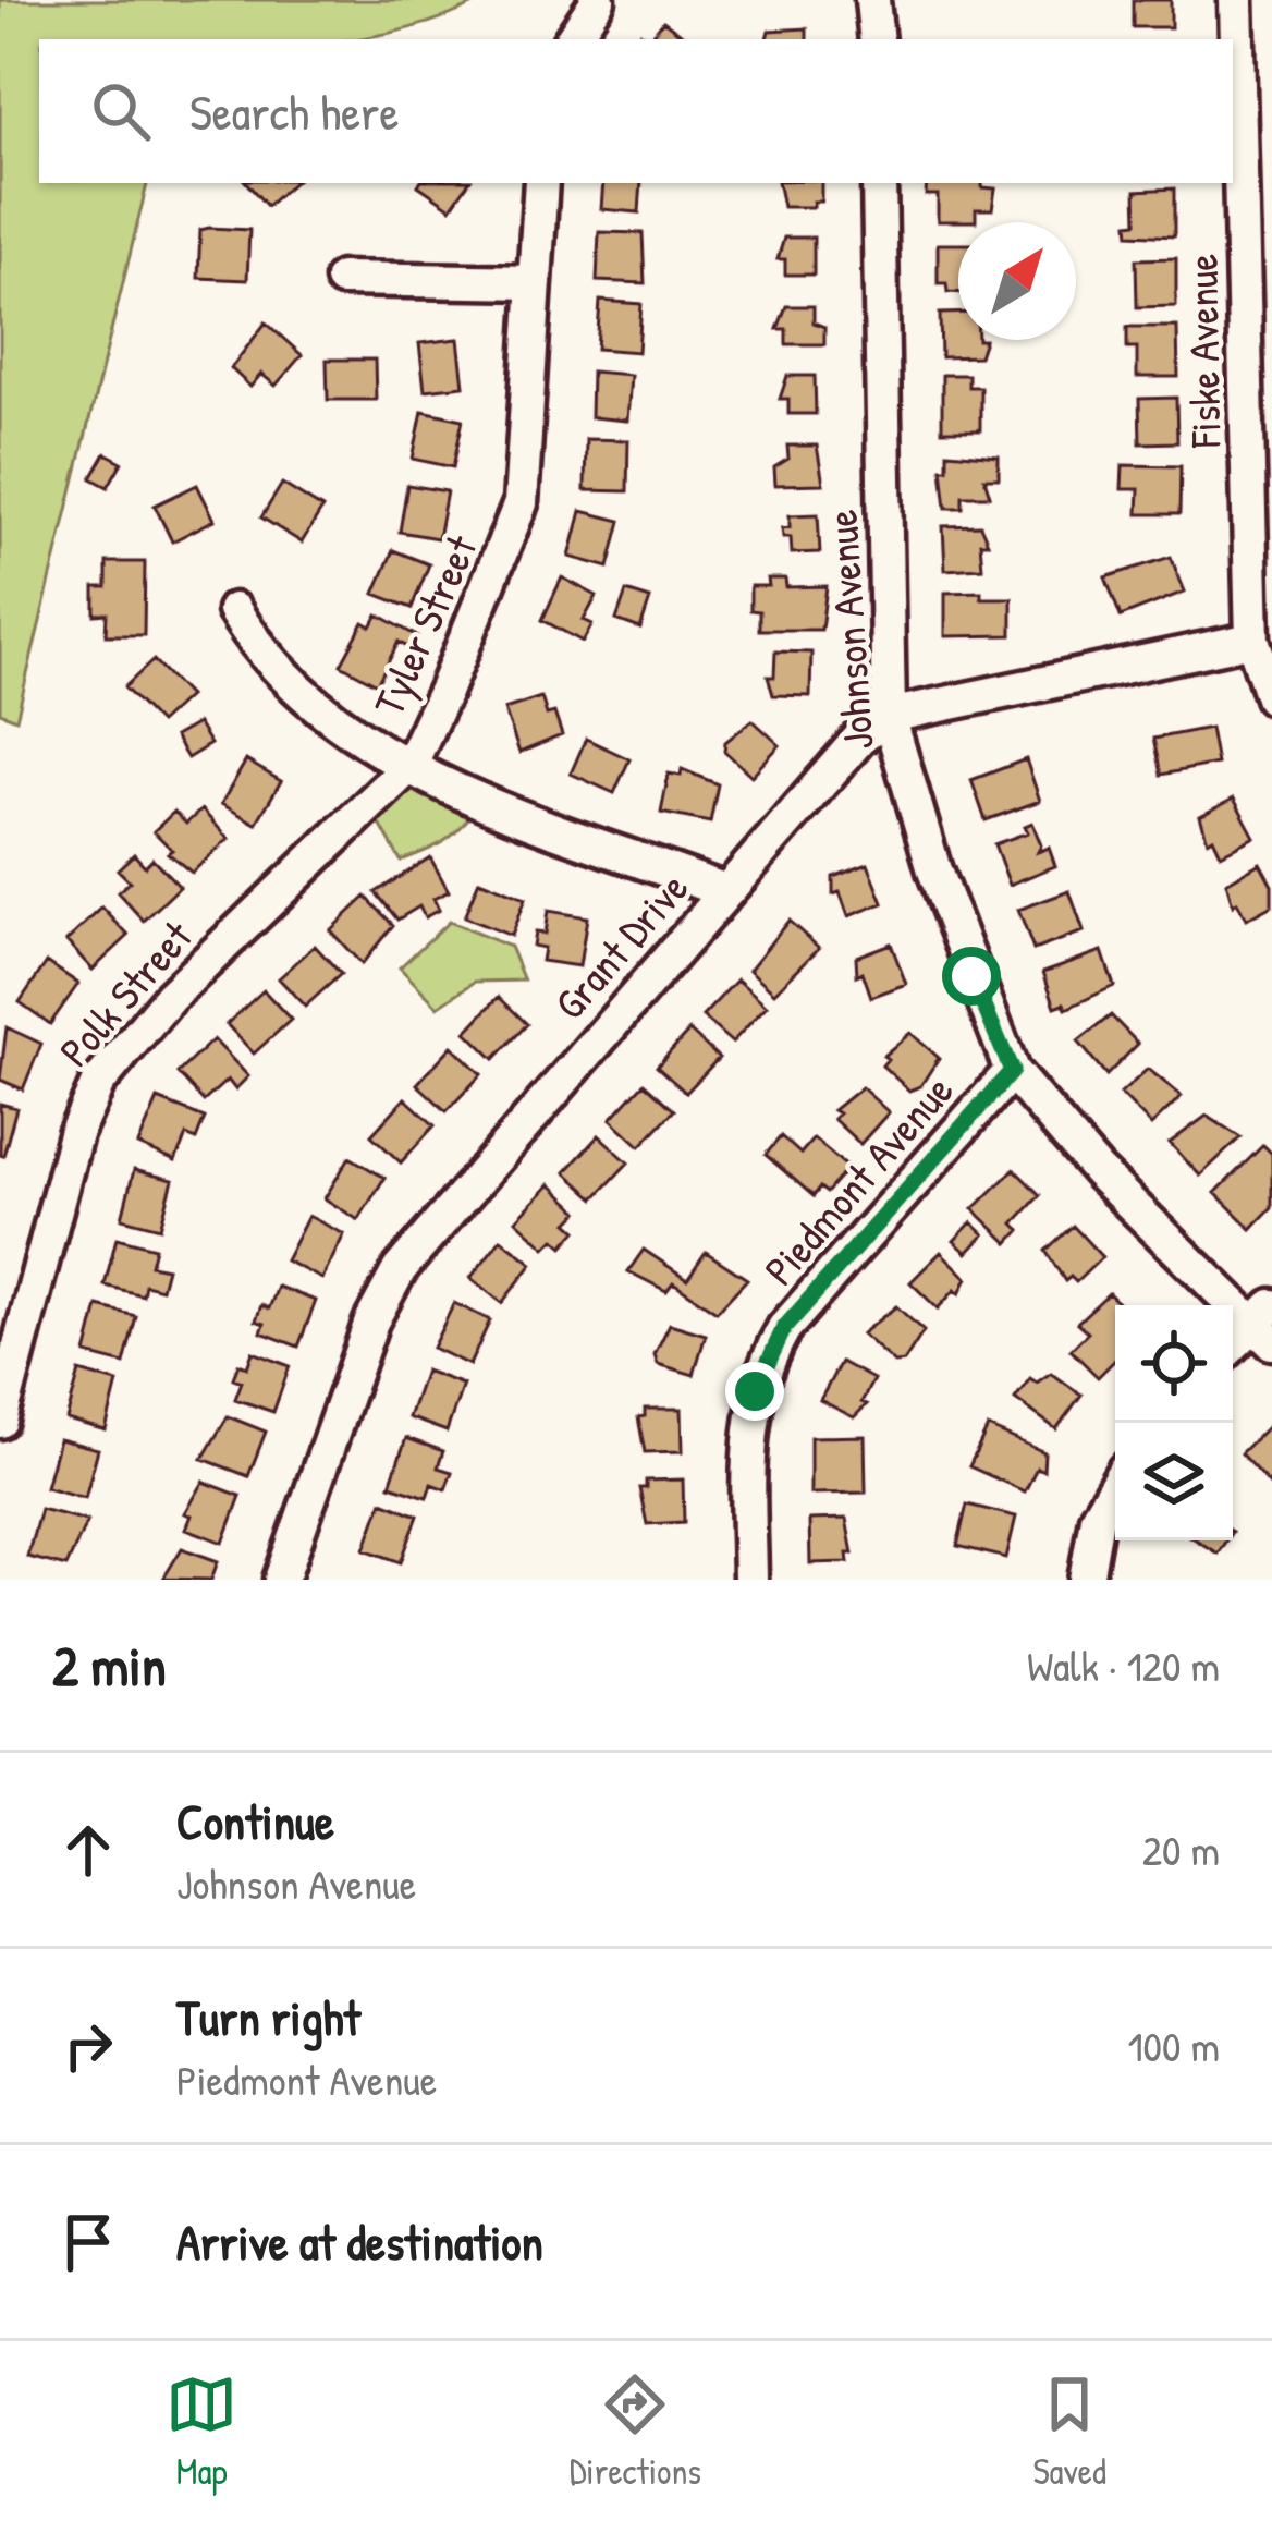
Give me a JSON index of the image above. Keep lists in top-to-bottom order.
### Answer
{
  "streets": {
    "street": [
      "Fiske Avenue",
      "Tyler Street",
      "Johnson Avenue",
      "Grant Drive",
      "Polk Street",
      "Piedmont Avenue"
    ]
  },
  "crossings": [
    ["Tyler Street", "Grant Drive"],
    ["Tyler Street", "Polk Street"],
    ["Johnson Avenue", "Grant Drive"],
    ["Johnson Avenue", "Piedmont Avenue"]
  ],
  "north": "top right",
  "page": {
    "search": "Search here",
    "heading": ["2 min", "Walk · 120 m"],
    "list": [
      ["Continue", "Johnson Avenue", "20 m"],
      ["Turn right", "Piedmont Avenue", "100 m"],
      "Arrive at destination"
    ],
    "nav": ["Map", "Directions", "Saved"]
  }
}
